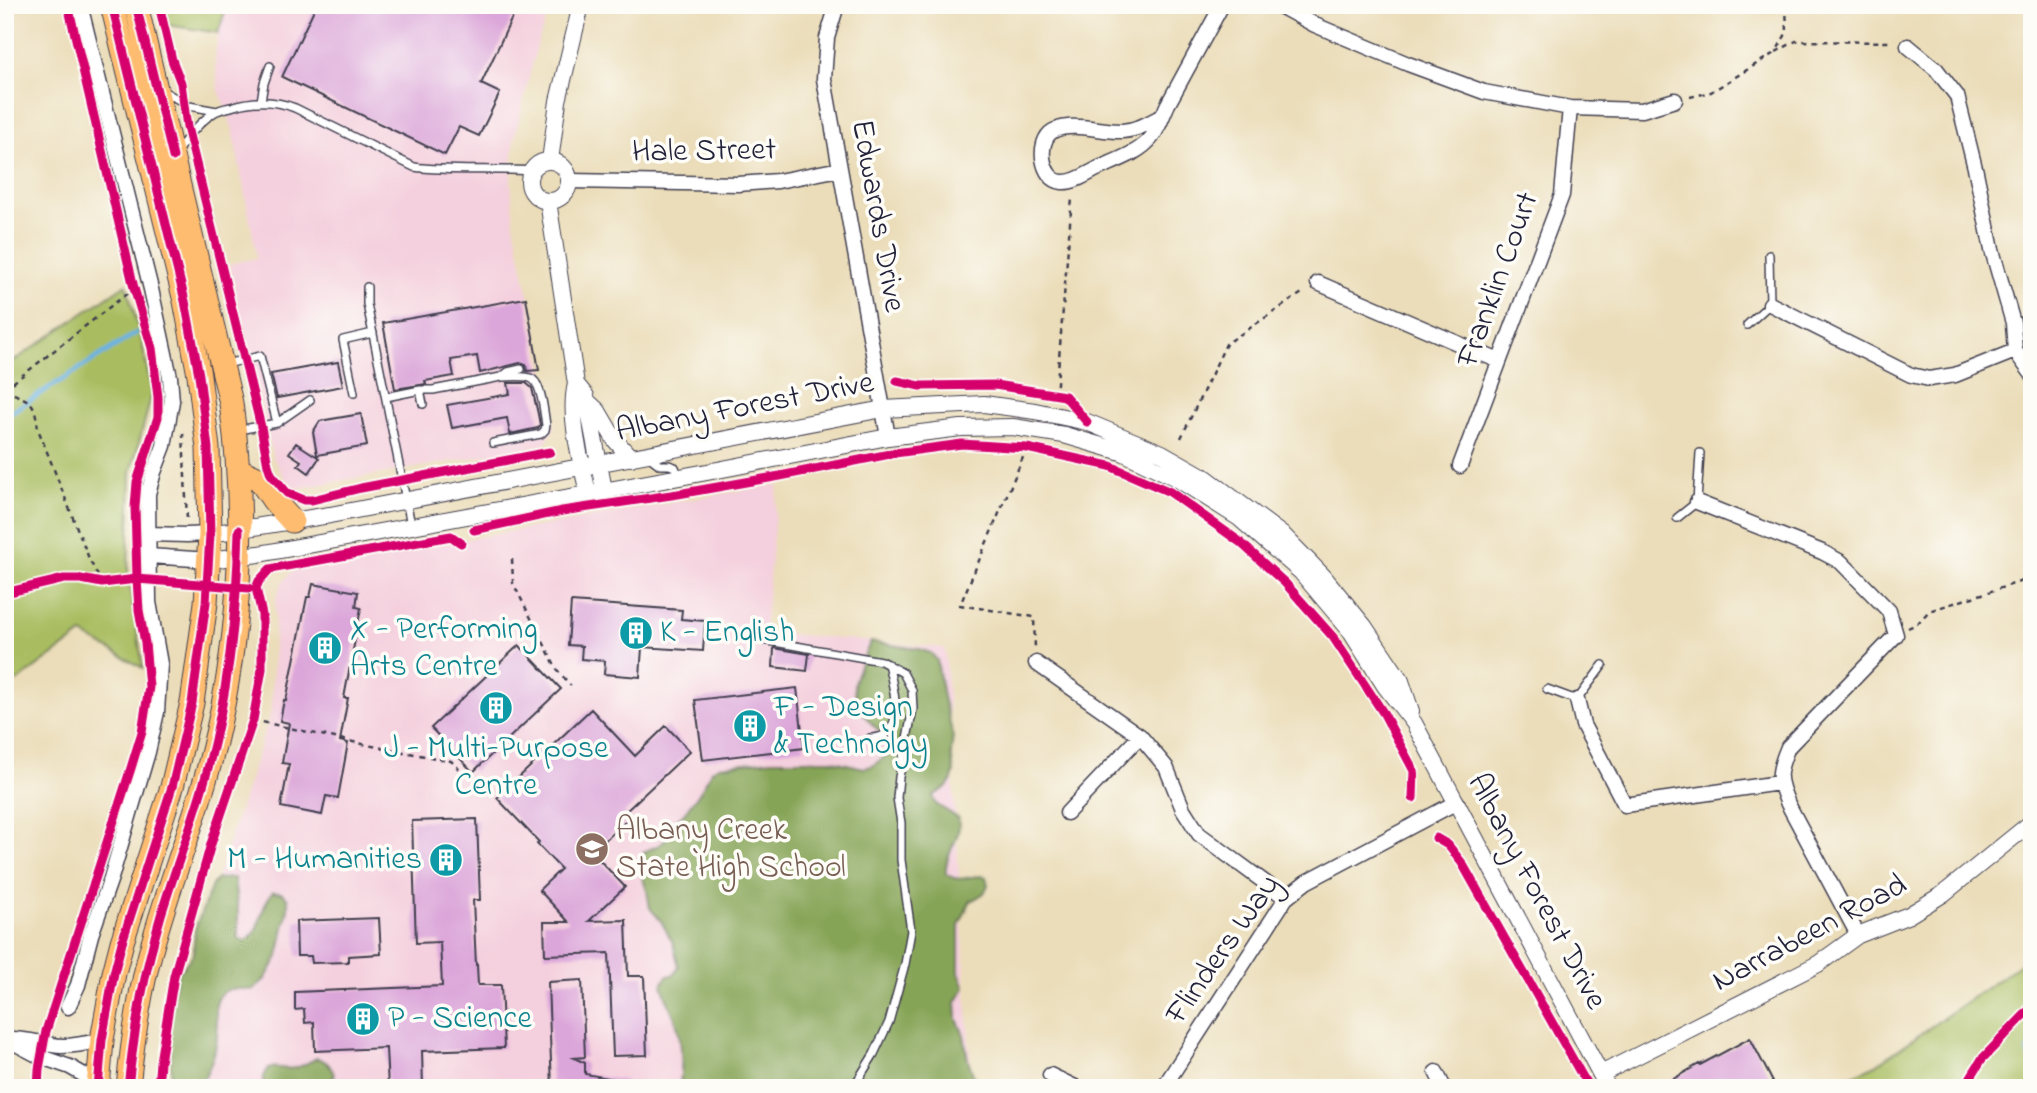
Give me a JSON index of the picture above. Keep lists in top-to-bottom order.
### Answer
{
  "streets": {
    "street": [
      "Hale Street",
      "Edwards Drive",
      "Franklin Court",
      "Albany Forest Drive",
      "Narrabeen Road",
      "Flinders Way"
    ]
  },
  "crossings": [
    ["Hale Street", "Edwards Drive"],
    ["Edwards Drive", "Albany Forest Drive"],
    ["Albany Forest Drive", "Narrabeen Road"],
    ["Albany Forest Drive", "Flinders Way"]
  ],
  "places": {
    "building": [
      "K - English",
      "X - Performing Arts Centre",
      "J - Multi-Purpose Centre",
      "F - Design & Technolgy",
      "M - Humanities",
      "P - Science"
    ],
    "school or university": ["Albany Creek State High School"]
  }
}
